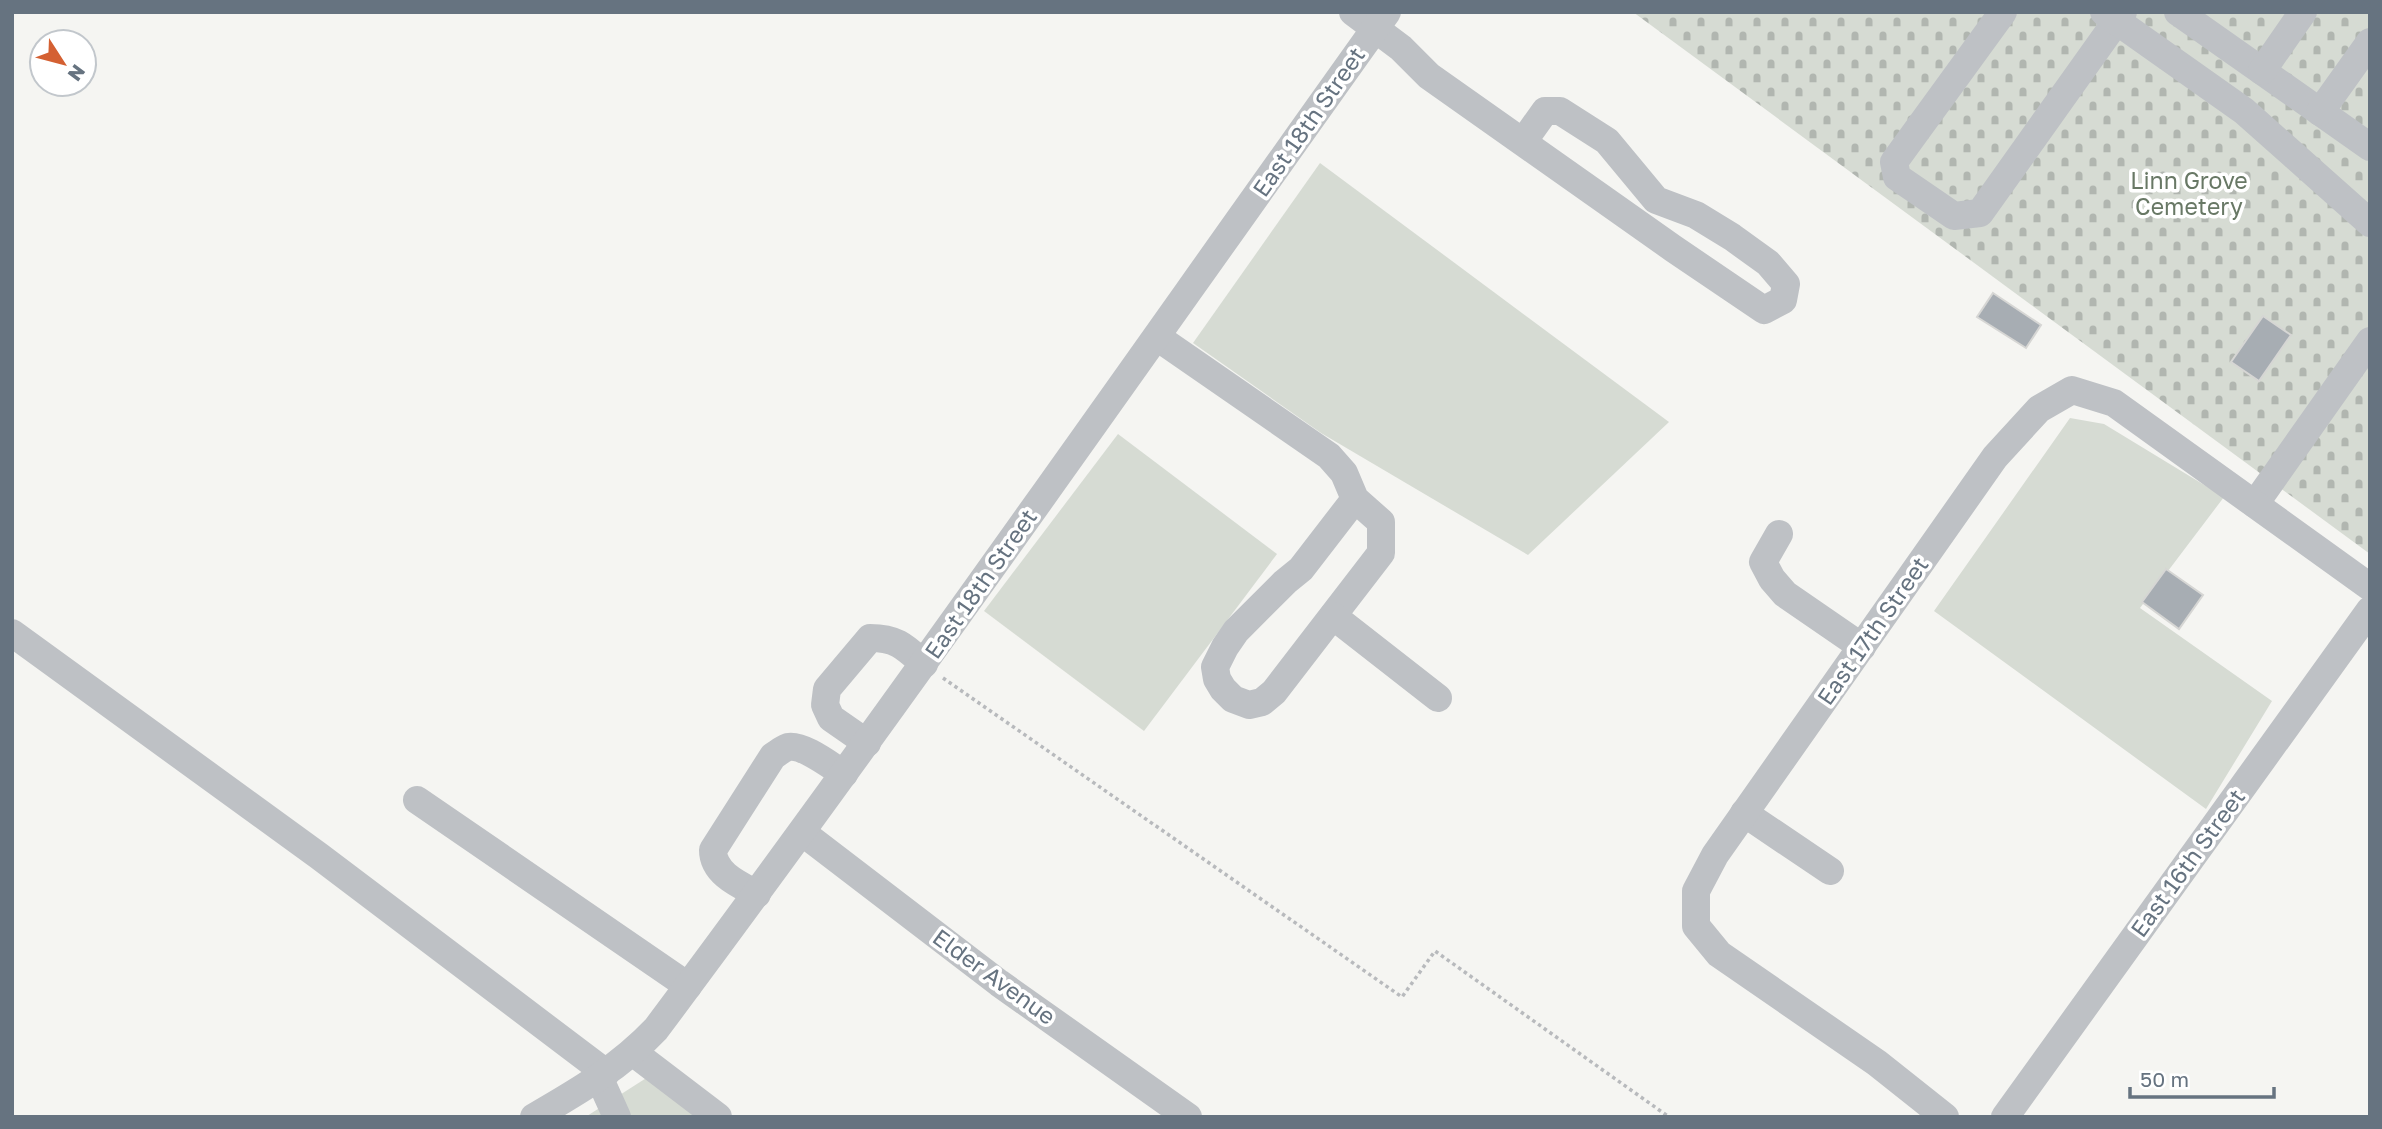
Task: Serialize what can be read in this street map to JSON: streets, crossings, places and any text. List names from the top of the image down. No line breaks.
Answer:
{"streets":{"street":["East 18th Street","East 17th Street","East 16th Street","Elder Avenue"]},"crossings":[["East 18th Street","Elder Avenue"]],"parks":["Linn Grove Cemetery"],"scale_bar":"50 m","north":"bottom right"}
